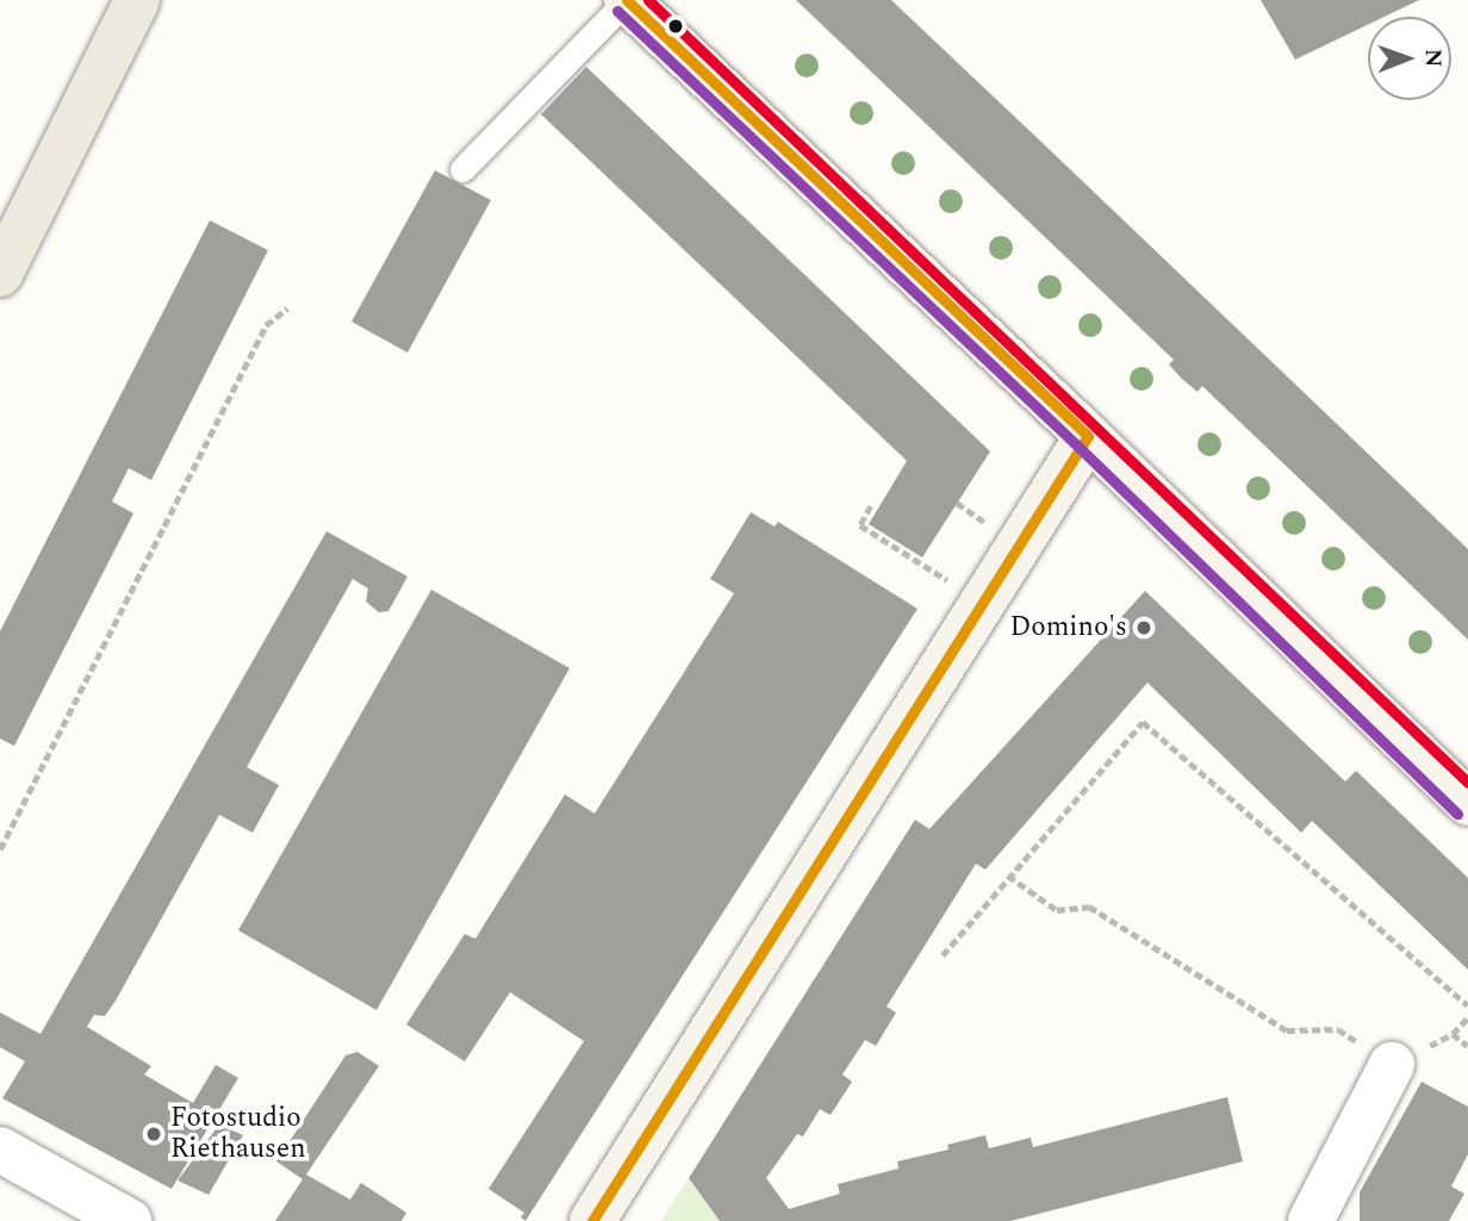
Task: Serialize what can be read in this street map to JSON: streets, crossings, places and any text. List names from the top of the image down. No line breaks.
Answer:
{"places":["Domino's","Fotostudio Riethausen"],"north":"right"}
